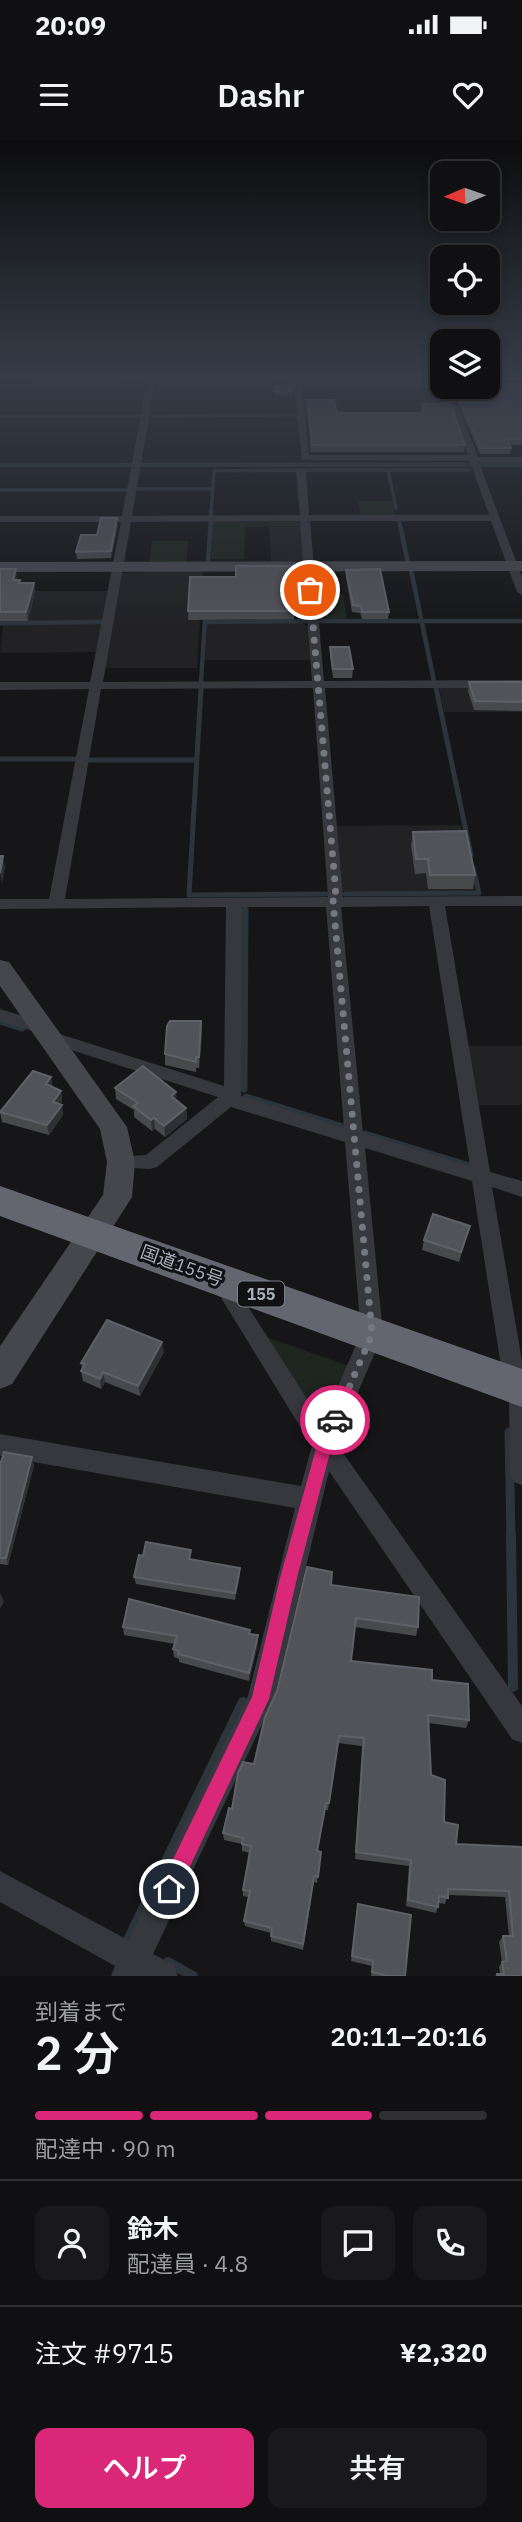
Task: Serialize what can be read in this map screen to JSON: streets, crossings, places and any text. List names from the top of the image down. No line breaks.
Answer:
{"streets":{"highway":["国道155号","155"]},"north":"left","page":{"status":"20:09","header":"Dashr","heading":["2 分","到着まで","20:11–20:16"],"panel":["鈴木","配達員 · 4.8","注文 #9715","¥2,320"],"bar":"配達中 · 90 m","buttons":["ヘルプ","共有"]}}
